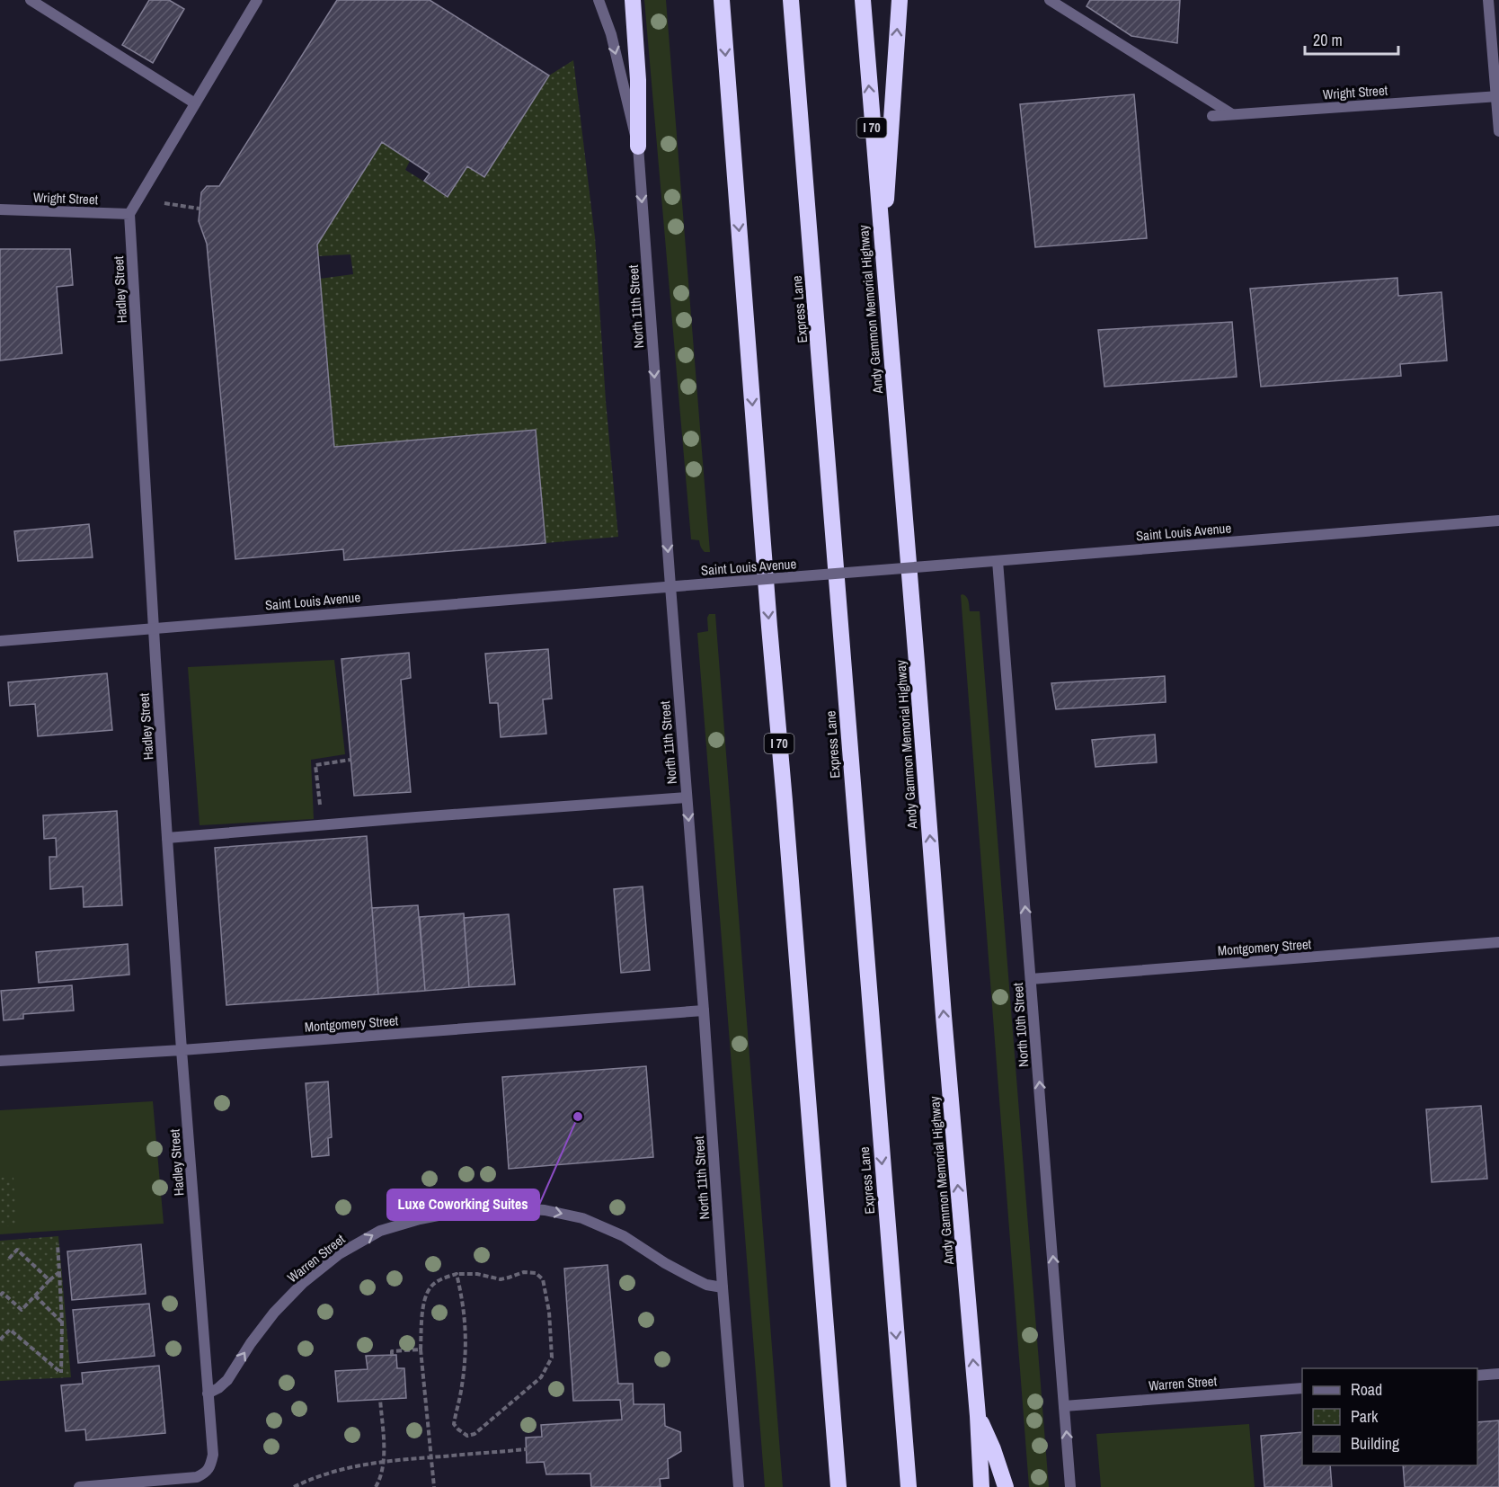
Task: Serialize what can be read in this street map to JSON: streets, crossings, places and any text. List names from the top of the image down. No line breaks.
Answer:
{"streets":{"highway":["I 70","Express Lane","Andy Gammon Memorial Highway"],"street":["Wright Street","Hadley Street","North 11th Street","Saint Louis Avenue","Montgomery Street","North 10th Street","Warren Street"]},"crossings":[["Wright Street","Hadley Street"],["Hadley Street","Saint Louis Avenue"],["Hadley Street","Montgomery Street"],["Hadley Street","Warren Street"],["North 11th Street","Saint Louis Avenue"],["North 11th Street","Montgomery Street"],["North 11th Street","Warren Street"],["Saint Louis Avenue","North 10th Street"],["Montgomery Street","North 10th Street"],["North 10th Street","Warren Street"]],"one_way":["North 11th Street","North 10th Street","Warren Street"],"places":["Luxe Coworking Suites"],"legend":["Road","Park","Building"],"scale_bar":"20 m"}
